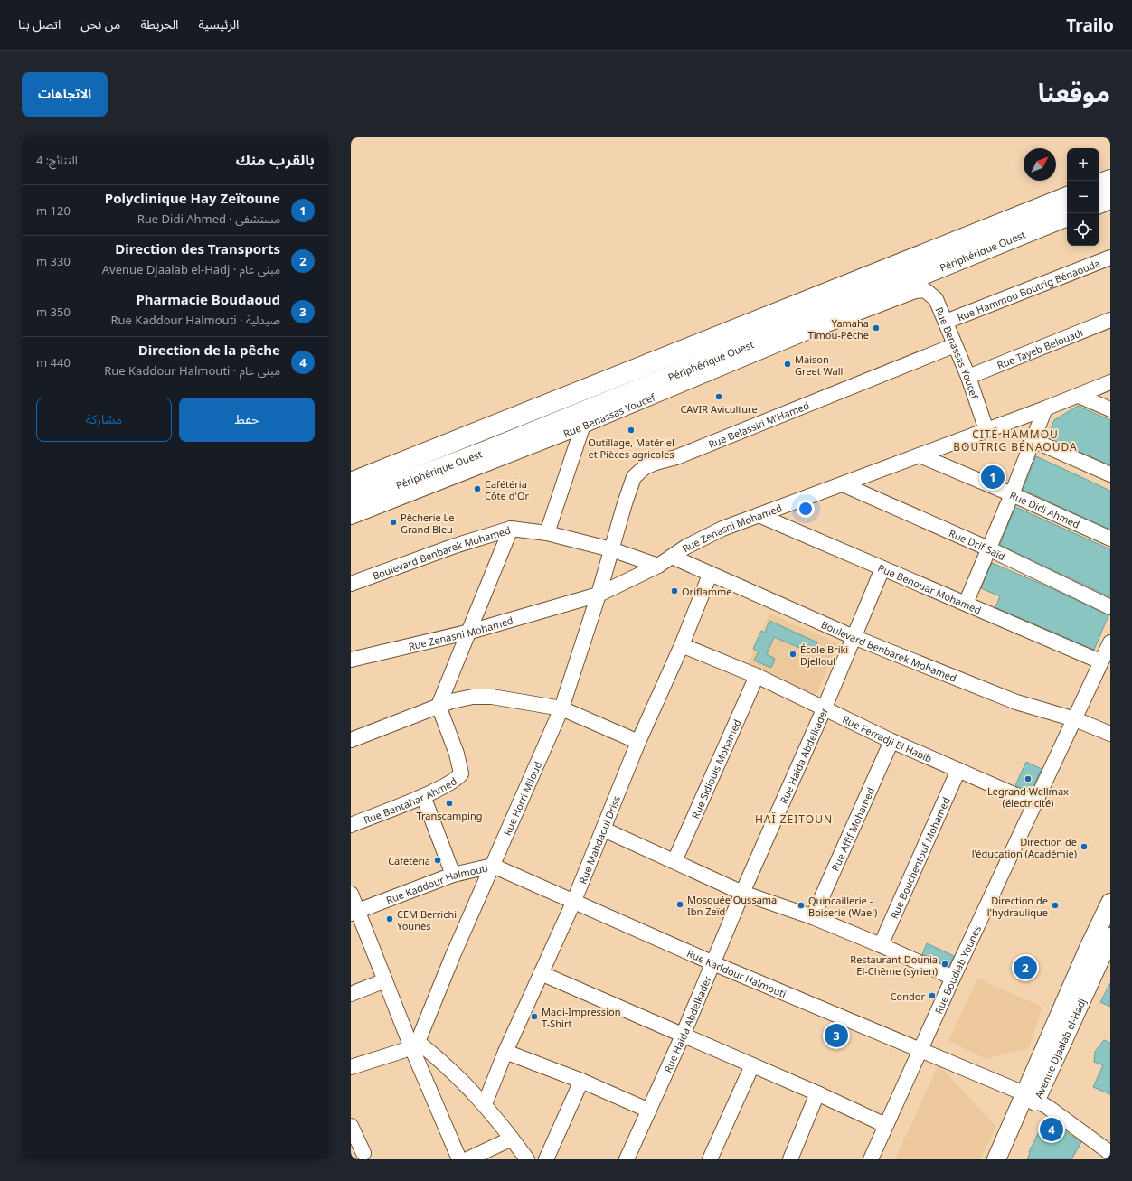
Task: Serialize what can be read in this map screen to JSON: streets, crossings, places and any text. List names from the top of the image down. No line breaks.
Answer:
{"streets":{"highway":["Périphérique Ouest"],"main road":["Avenue Djaalab el-Hadj"],"street":["Rue Hammou Boutrig Bénaouda","Rue Tayeb Belouadi","Rue Benassas Youcef","Rue Belassiri M'Hamed","Rue Didi Ahmed","Rue Zenasni Mohamed","Rue Drif Saïd","Boulevard Benbarek Mohamed","Rue Benouar Mohamed","Rue Ferradji El Habib","Rue Haida Abdelkader","Rue Sidiouis Mohamed","Rue Bentahar Ahmed","Rue Horri Miloud","Rue Affif Mohamed","Rue Mahdaoui Driss","Rue Bouchentouf Mohamed","Rue Kaddour Halmouti","Rue Boudiab Younes"]},"crossings":[["Rue Hammou Boutrig Bénaouda","Rue Benassas Youcef"],["Rue Tayeb Belouadi","Rue Benassas Youcef"],["Rue Benassas Youcef","Rue Belassiri M'Hamed"],["Rue Benassas Youcef","Rue Zenasni Mohamed"],["Rue Belassiri M'Hamed","Boulevard Benbarek Mohamed"],["Rue Belassiri M'Hamed","Rue Horri Miloud"],["Rue Didi Ahmed","Rue Zenasni Mohamed"],["Rue Zenasni Mohamed","Rue Drif Saïd"],["Rue Zenasni Mohamed","Boulevard Benbarek Mohamed"],["Rue Zenasni Mohamed","Rue Benouar Mohamed"],["Rue Zenasni Mohamed","Rue Horri Miloud"],["Boulevard Benbarek Mohamed","Rue Haida Abdelkader"],["Boulevard Benbarek Mohamed","Rue Horri Miloud"],["Boulevard Benbarek Mohamed","Rue Mahdaoui Driss"],["Boulevard Benbarek Mohamed","Rue Boudiab Younes"],["Rue Benouar Mohamed","Rue Haida Abdelkader"],["Rue Benouar Mohamed","Rue Boudiab Younes"],["Rue Ferradji El Habib","Rue Haida Abdelkader"],["Rue Ferradji El Habib","Rue Sidiouis Mohamed"],["Rue Ferradji El Habib","Rue Affif Mohamed"],["Rue Ferradji El Habib","Rue Mahdaoui Driss"],["Rue Ferradji El Habib","Rue Bouchentouf Mohamed"],["Rue Ferradji El Habib","Rue Boudiab Younes"],["Rue Haida Abdelkader","Rue Kaddour Halmouti"],["Rue Horri Miloud","Rue Kaddour Halmouti"],["Rue Mahdaoui Driss","Rue Kaddour Halmouti"],["Rue Kaddour Halmouti","Rue Boudiab Younes"],["Rue Kaddour Halmouti","Avenue Djaalab el-Hadj"]],"districts":["CITÉ HAMMOU BOUTRIG BÉNAOUDA","HAÏ ZEITOUN"],"places":["Yamaha Timou-Pêche","Maison Greet Wall","CAVIR Aviculture","Outillage, Matériel et Pièces agricoles","Cafétéria Côte d'Or","Pêcherie Le Grand Bleu","Oriflamme","École Briki Djelloul","Legrand Wellmax (électricité)","Transcamping","Direction de l'éducation (Académie)","Cafétéria","Mosquée Oussama Ibn Zeïd","Quincaillerie - Boiserie (Wael)","Direction de l'hydraulique","CEM Berrichi Younès","Restaurant Dounia El-Chême (syrien)","Condor","Madi-Impression T-Shirt"],"north":"top right","page":{"header":"Trailo","nav":["الرئيسية","الخريطة","من نحن","اتصل بنا"],"title":"موقعنا","buttons":["الاتجاهات",["حفظ","مشاركة"]],"heading":["بالقرب منك","النتائج: 4"],"map_buttons":["+","−"],"list":[{"mark":"1","name":"Polyclinique Hay Zeïtoune","note":"مستشفى · Rue Didi Ahmed","value":"120 m"},{"mark":"2","name":"Direction des Transports","note":"مبنى عام · Avenue Djaalab el-Hadj","value":"330 m"},{"mark":"3","name":"Pharmacie Boudaoud","note":"صيدلية · Rue Kaddour Halmouti","value":"350 m"},{"mark":"4","name":"Direction de la pêche","note":"مبنى عام · Rue Kaddour Halmouti","value":"440 m"}],"pins":["1","2","3","4"]}}
